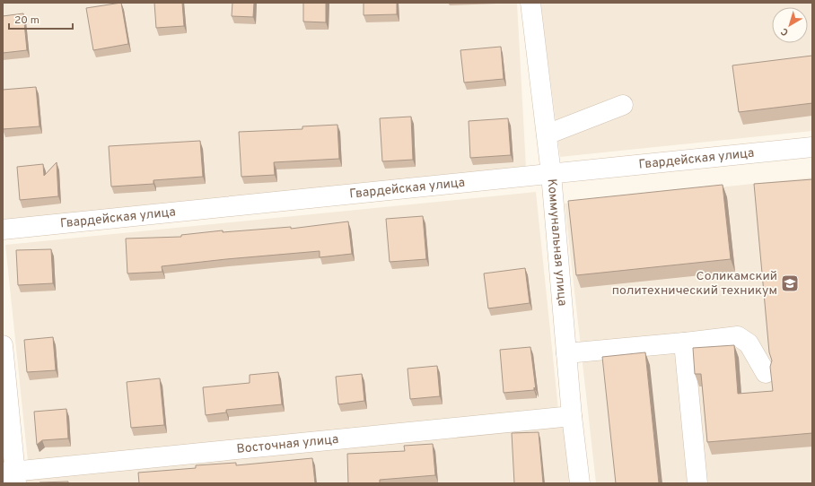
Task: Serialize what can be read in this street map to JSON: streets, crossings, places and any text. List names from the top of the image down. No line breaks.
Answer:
{"streets":{"street":["Гвардейская улица","Коммунальная улица","Восточная улица"]},"crossings":[["Гвардейская улица","Коммунальная улица"],["Коммунальная улица","Восточная улица"]],"places":{"school or university":["Соликамский политехнический техникум"]},"scale_bar":"20 m","north":"bottom left"}
